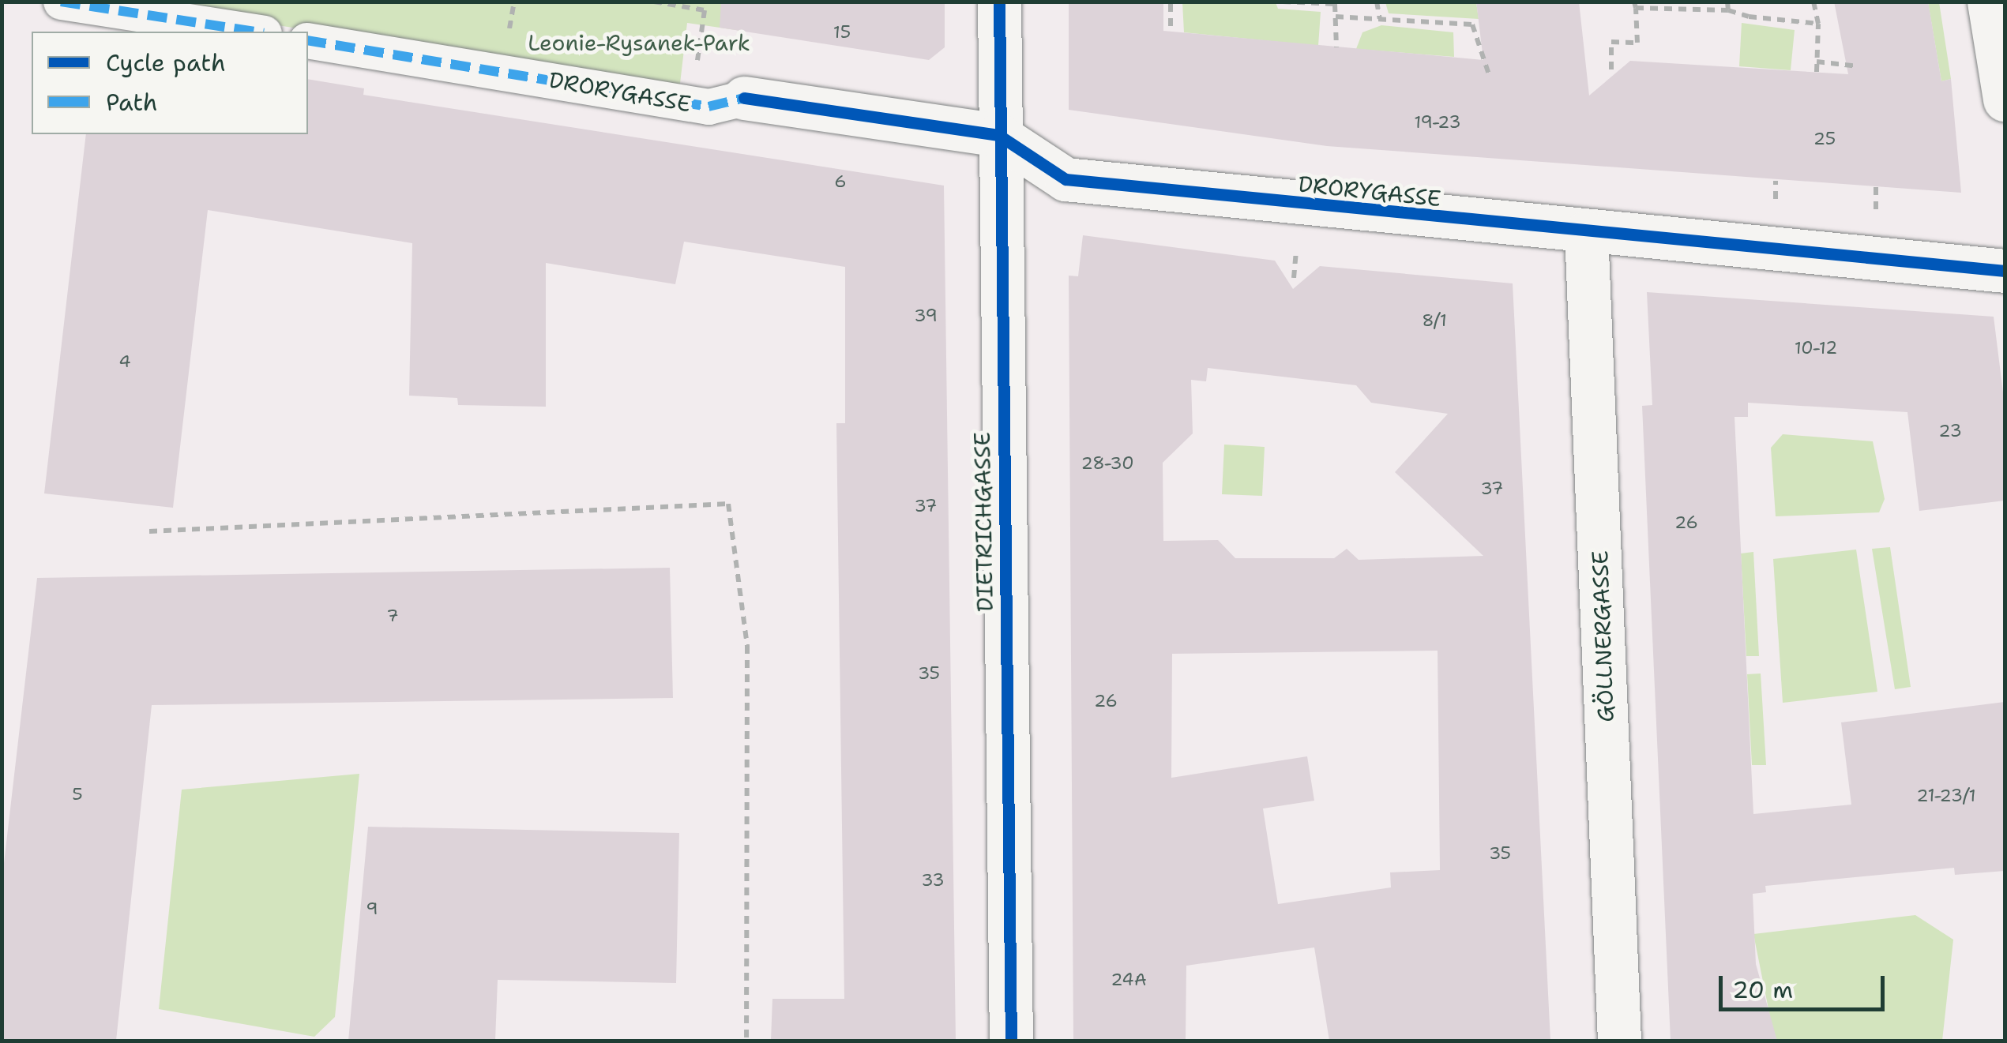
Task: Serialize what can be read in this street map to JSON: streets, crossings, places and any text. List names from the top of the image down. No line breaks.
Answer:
{"streets":{"street":["DRORYGASSE","DIETRICHGASSE","GÖLLNERGASSE"]},"crossings":[["DRORYGASSE","DIETRICHGASSE"],["DRORYGASSE","GÖLLNERGASSE"]],"parks":["Leonie-Rysanek-Park"],"house_numbers":["15","19-23","25","6","39","8/1","10-12","4","23","28-30","37","37","26","7","35","26","5","21-23/1","35","33","9","24A"],"legend":["Cycle path","Path"],"scale_bar":"20 m"}
